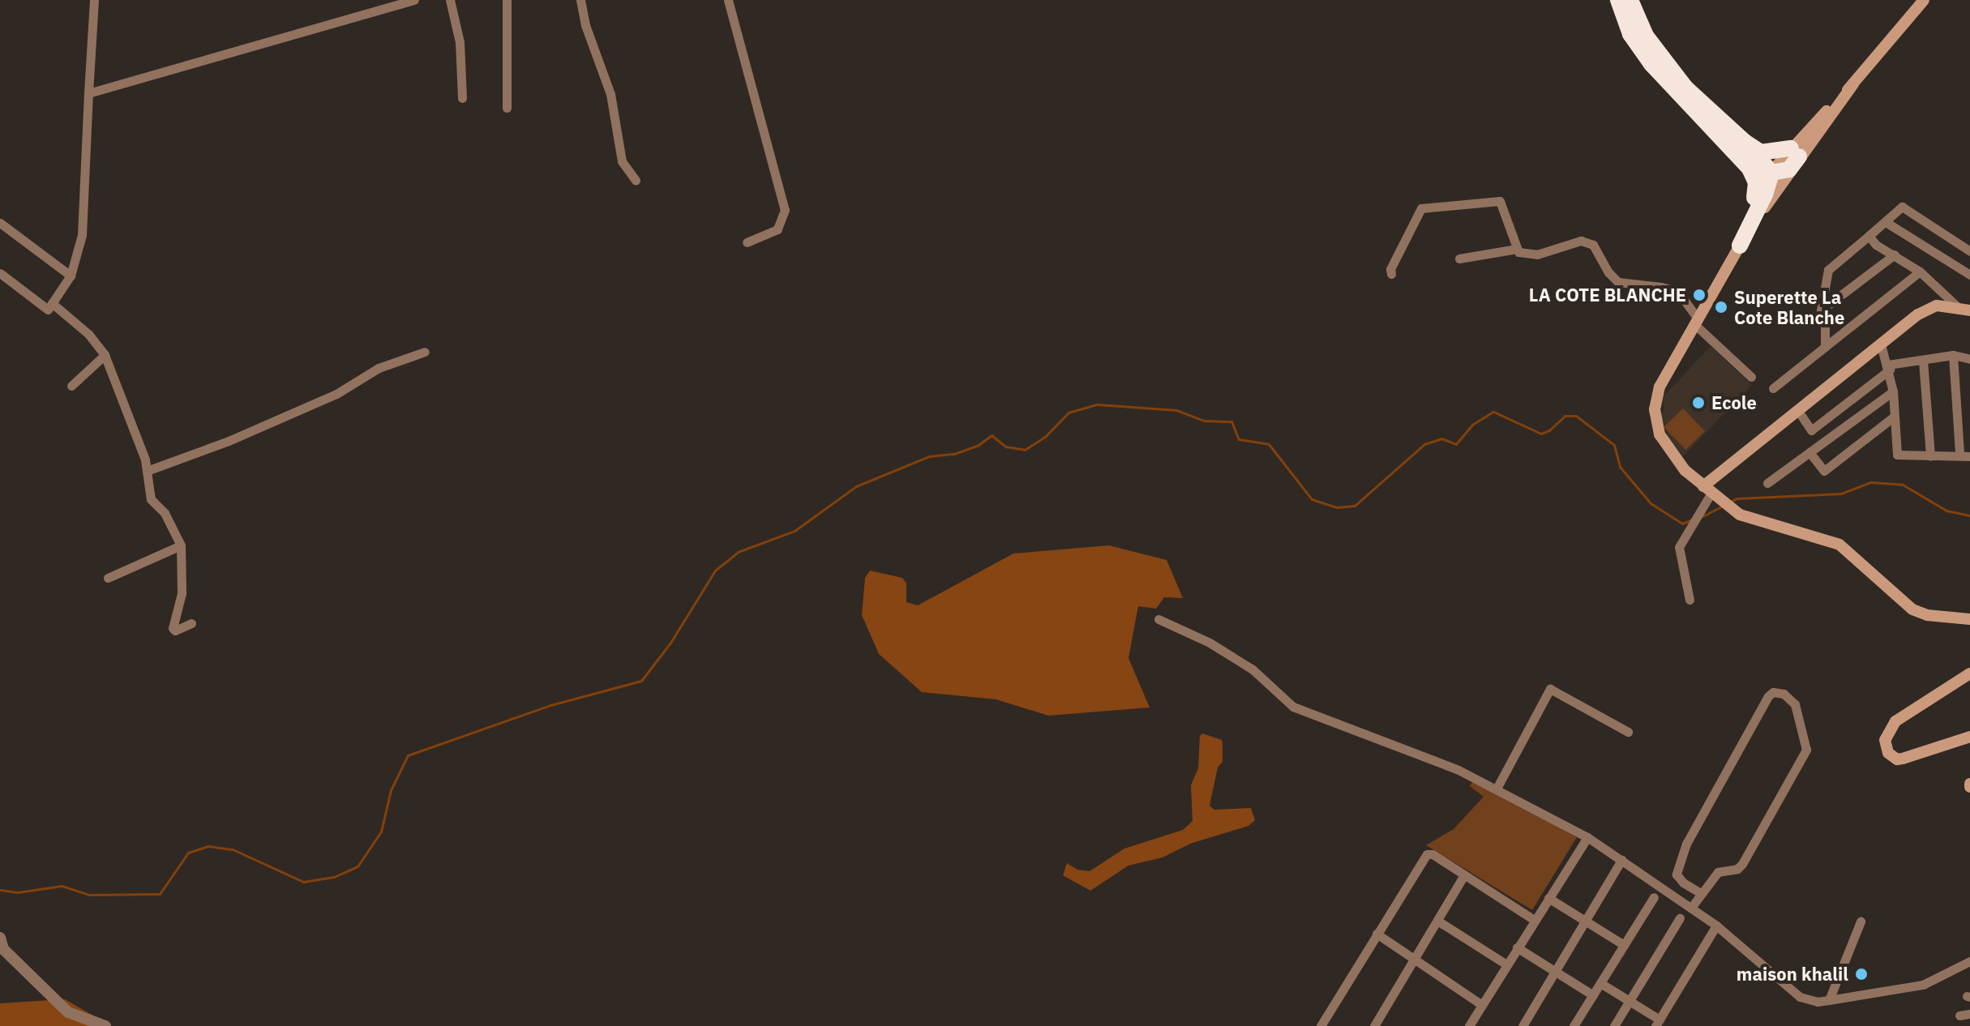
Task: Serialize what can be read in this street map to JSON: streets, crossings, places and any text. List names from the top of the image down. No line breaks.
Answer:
{"places":["LA COTE BLANCHE","Superette La Cote Blanche","Ecole","maison khalil"]}
